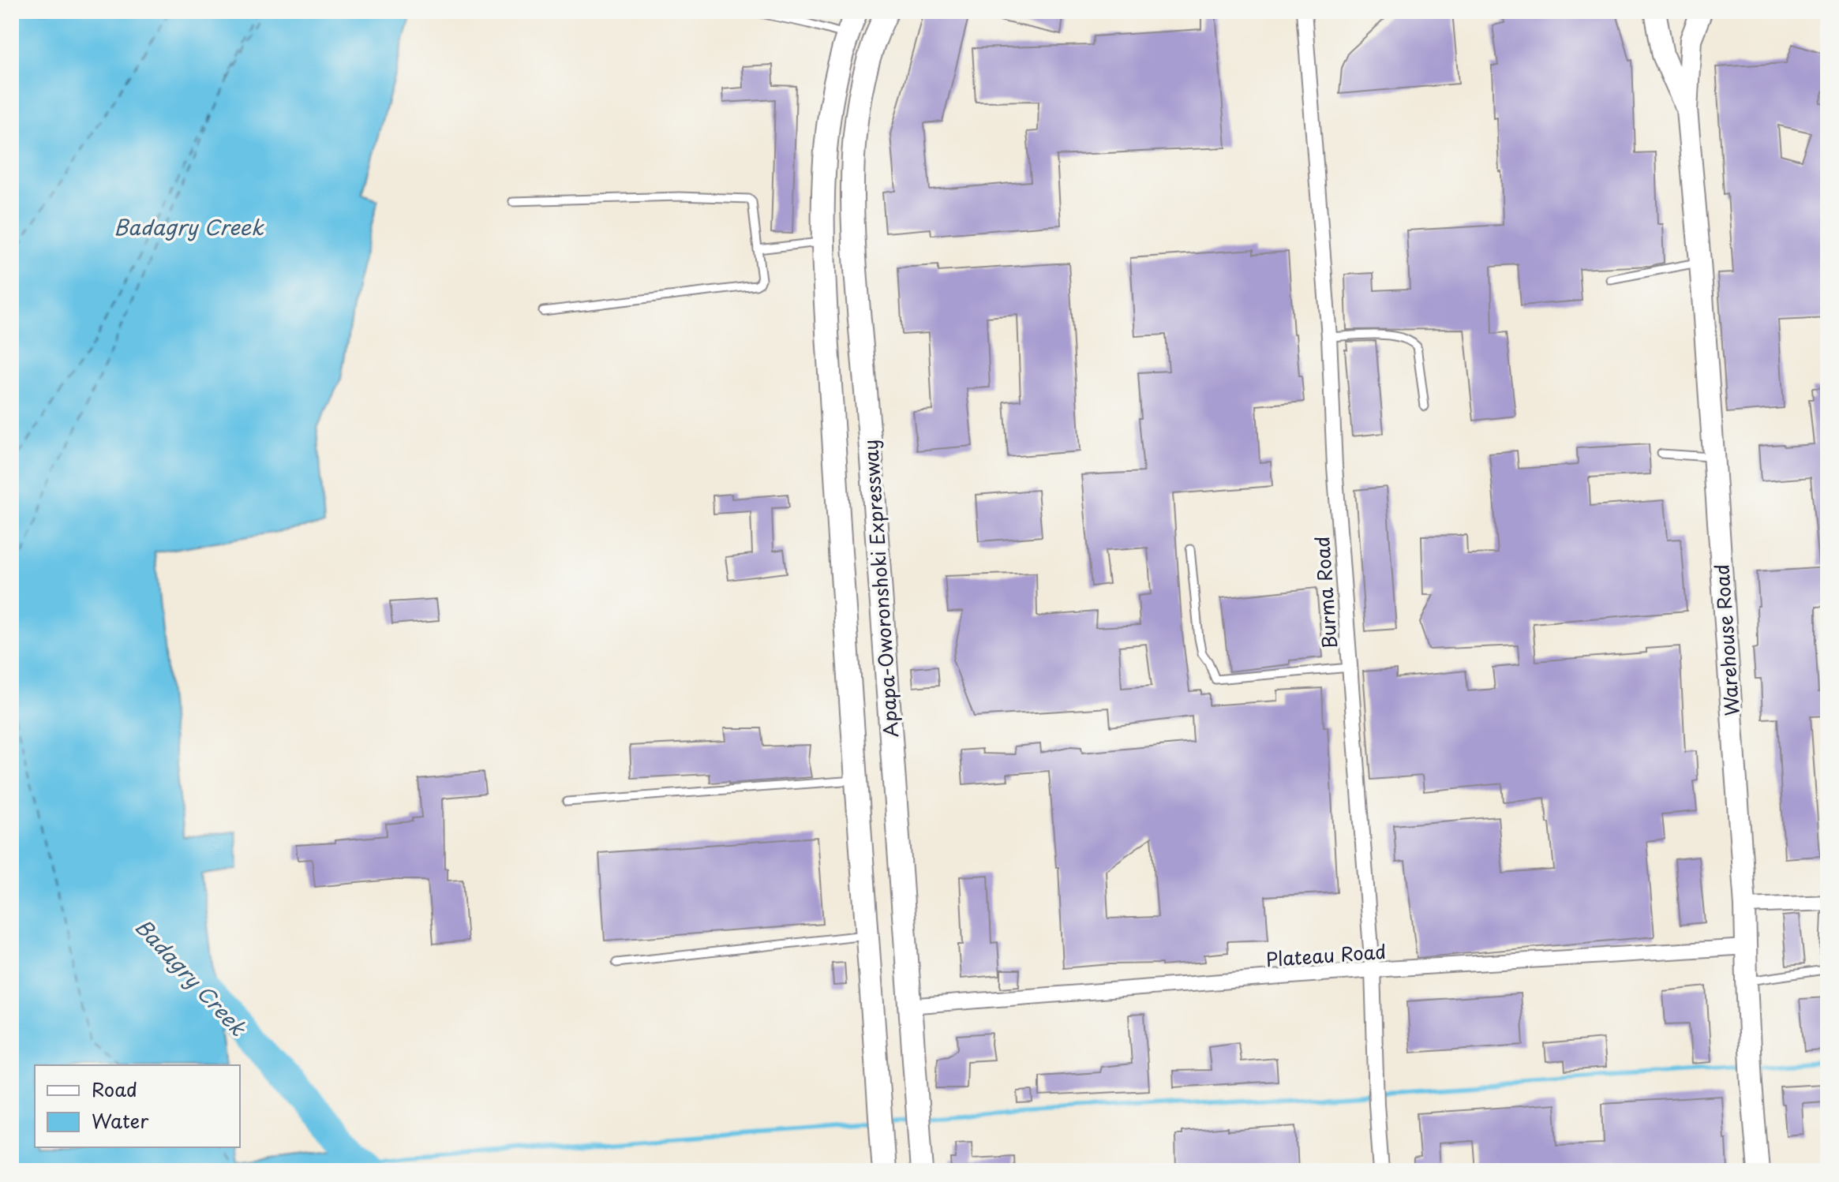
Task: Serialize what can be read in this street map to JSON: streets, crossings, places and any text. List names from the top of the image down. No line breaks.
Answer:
{"streets":{"main road":["Apapa-Oworonshoki Expressway","Warehouse Road"],"street":["Burma Road","Plateau Road"]},"crossings":[["Apapa-Oworonshoki Expressway","Plateau Road"],["Burma Road","Plateau Road"],["Warehouse Road","Plateau Road"]],"water":["Badagry Creek"],"legend":["Road","Water"]}
